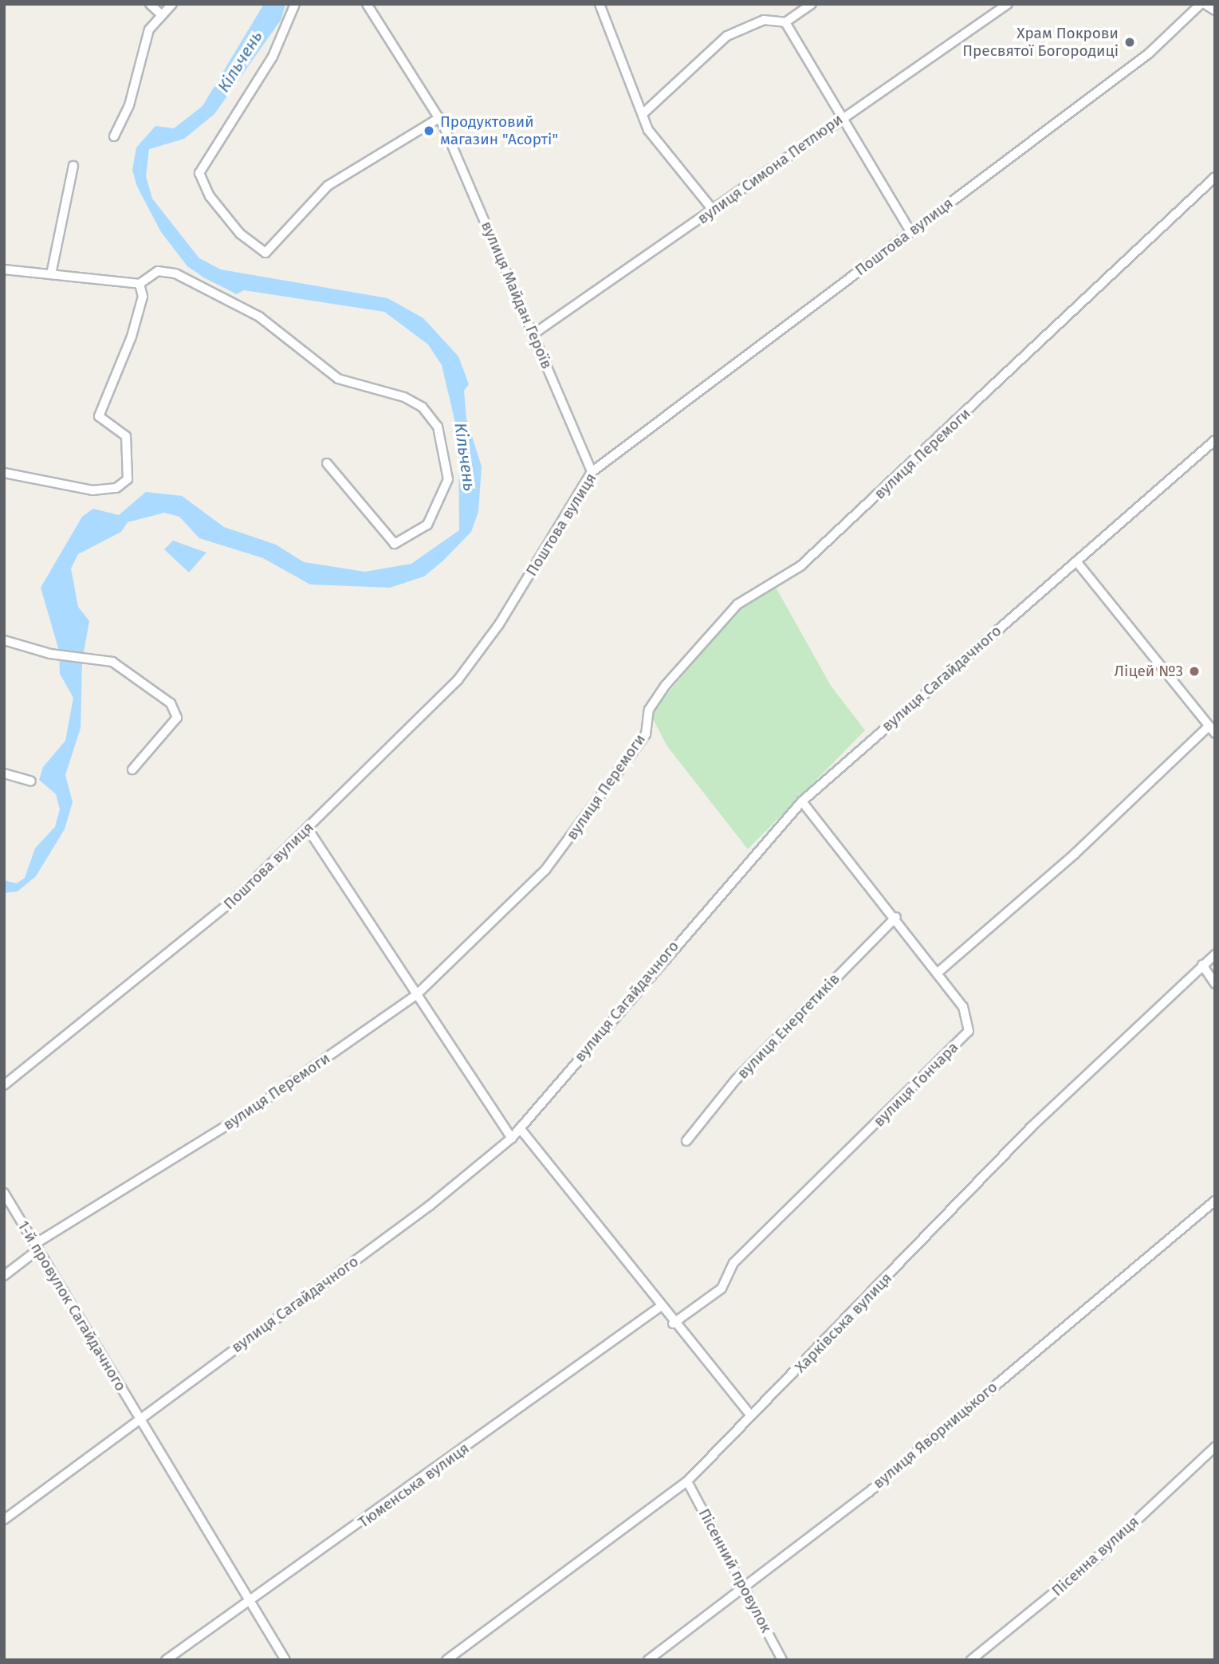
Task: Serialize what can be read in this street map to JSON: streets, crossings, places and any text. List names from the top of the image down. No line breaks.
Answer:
{"streets":{"street":["вулиця Симона Петлюри","Поштова вулиця","вулиця Майдан Героїв","вулиця Перемоги","вулиця Сагайдачного","вулиця Енергетиків","вулиця Гончара","1-й провулок Сагайдачного","Харківська вулиця","вулиця Яворницького","Тюменська вулиця","Пісенна вулиця","Пісенний провулок"]},"crossings":[["вулиця Симона Петлюри","вулиця Майдан Героїв"],["Поштова вулиця","вулиця Майдан Героїв"],["вулиця Перемоги","1-й провулок Сагайдачного"],["вулиця Сагайдачного","вулиця Гончара"],["вулиця Сагайдачного","1-й провулок Сагайдачного"],["вулиця Енергетиків","вулиця Гончара"],["1-й провулок Сагайдачного","Тюменська вулиця"],["Харківська вулиця","Пісенний провулок"],["вулиця Яворницького","Пісенний провулок"]],"water":["Кільчень"],"places":["Храм Покрови Пресвятої Богородиці","Продуктовий магазин \"Асорті\"","Ліцей №3"]}
